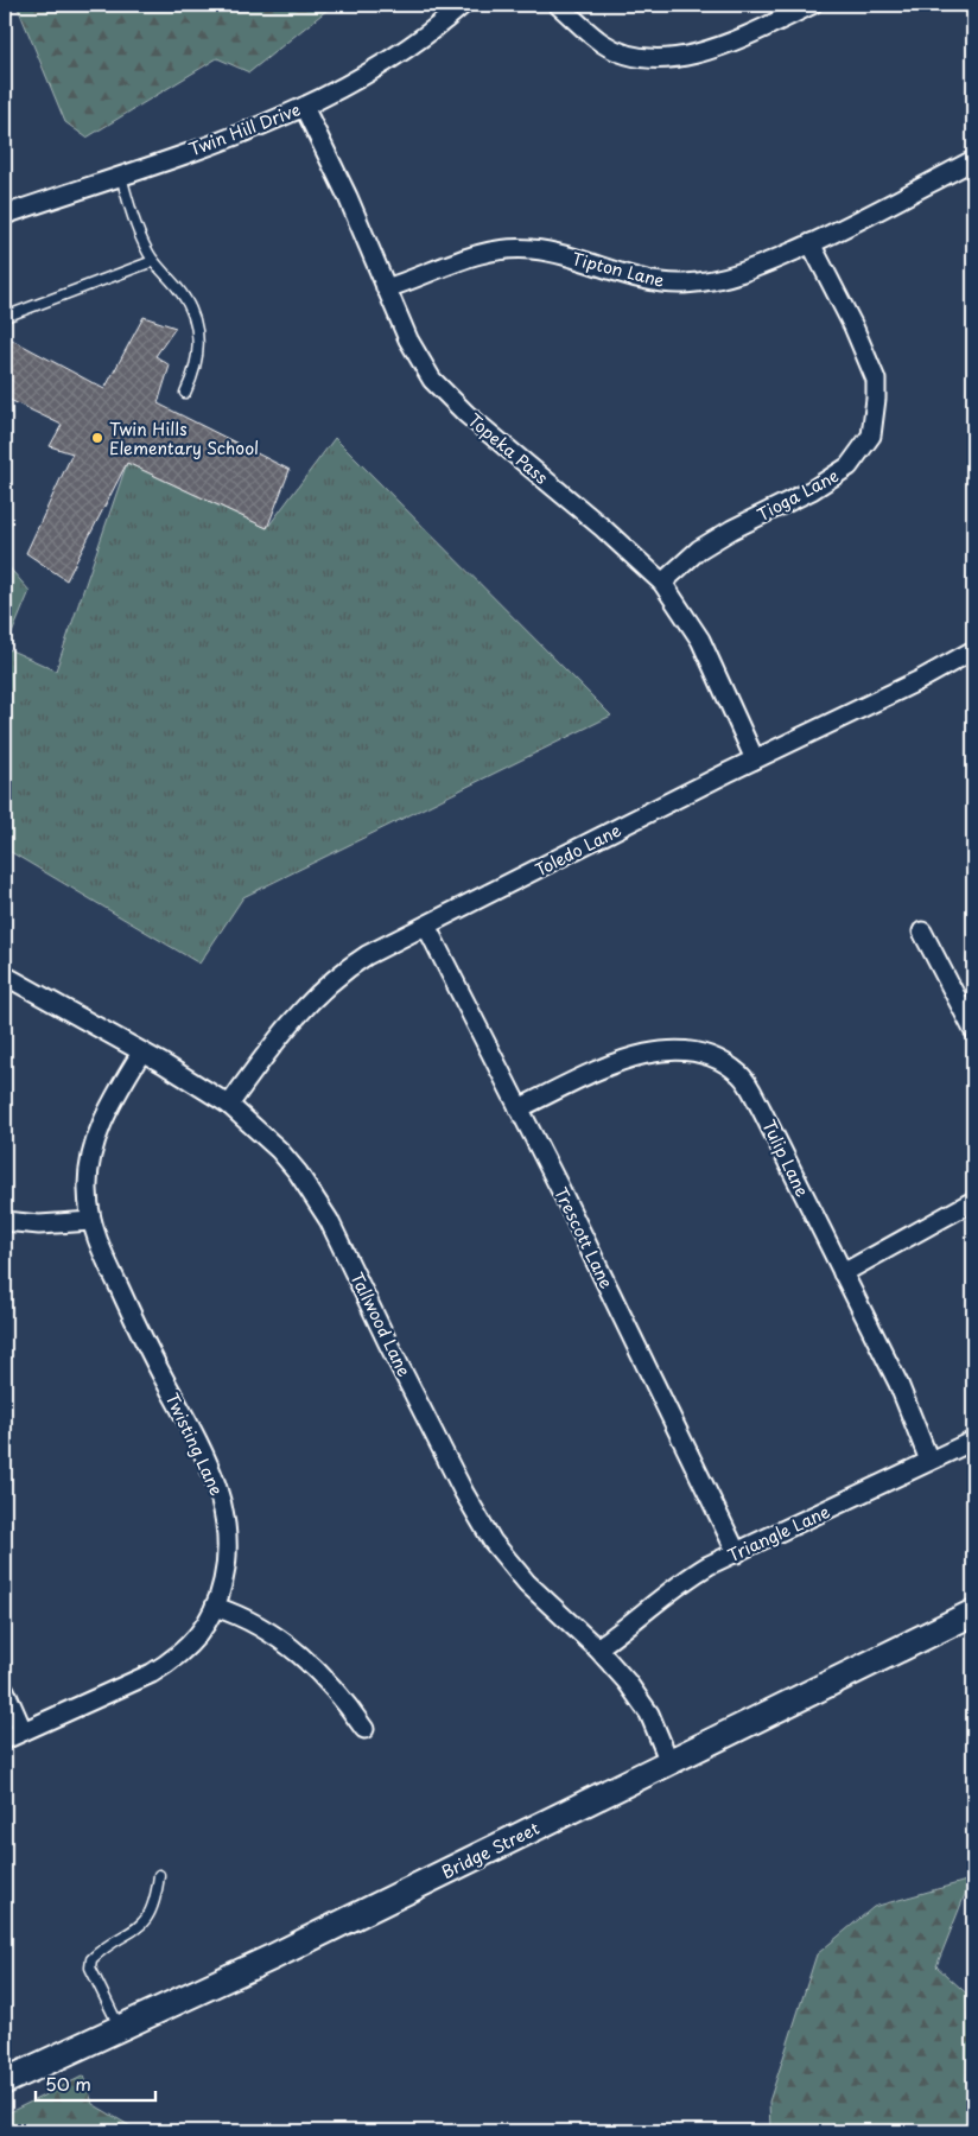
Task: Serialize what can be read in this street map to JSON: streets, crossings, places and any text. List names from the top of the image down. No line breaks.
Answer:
{"streets":{"main road":["Bridge Street"],"street":["Twin Hill Drive","Tipton Lane","Topeka Pass","Tioga Lane","Toledo Lane","Tulip Lane","Trescott Lane","Tallwood Lane","Twisting Lane","Triangle Lane"]},"crossings":[["Twin Hill Drive","Topeka Pass"],["Tipton Lane","Topeka Pass"],["Tipton Lane","Tioga Lane"],["Topeka Pass","Tioga Lane"],["Topeka Pass","Toledo Lane"],["Toledo Lane","Trescott Lane"],["Toledo Lane","Tallwood Lane"],["Tulip Lane","Trescott Lane"],["Tulip Lane","Triangle Lane"],["Trescott Lane","Triangle Lane"],["Tallwood Lane","Twisting Lane"],["Tallwood Lane","Triangle Lane"],["Tallwood Lane","Bridge Street"]],"places":["Twin Hills Elementary School"],"scale_bar":"50 m"}
